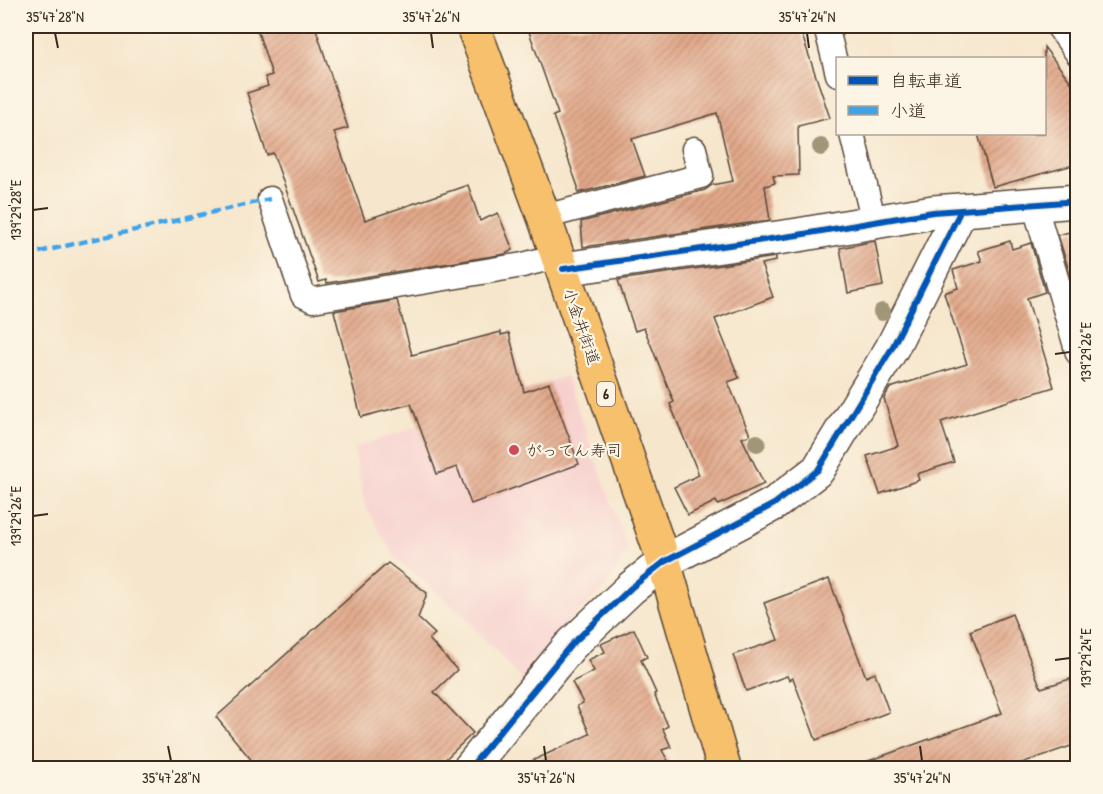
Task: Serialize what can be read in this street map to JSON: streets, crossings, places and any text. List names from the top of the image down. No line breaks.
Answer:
{"streets":{"main road":["小金井街道","6"]},"places":["がってん寿司"],"legend":["自転車道","小道"],"coordinates":["35°47'28\"N","35°47'26\"N","35°47'24\"N","139°29'28\"E","139°29'26\"E","139°29'24\"E"]}
